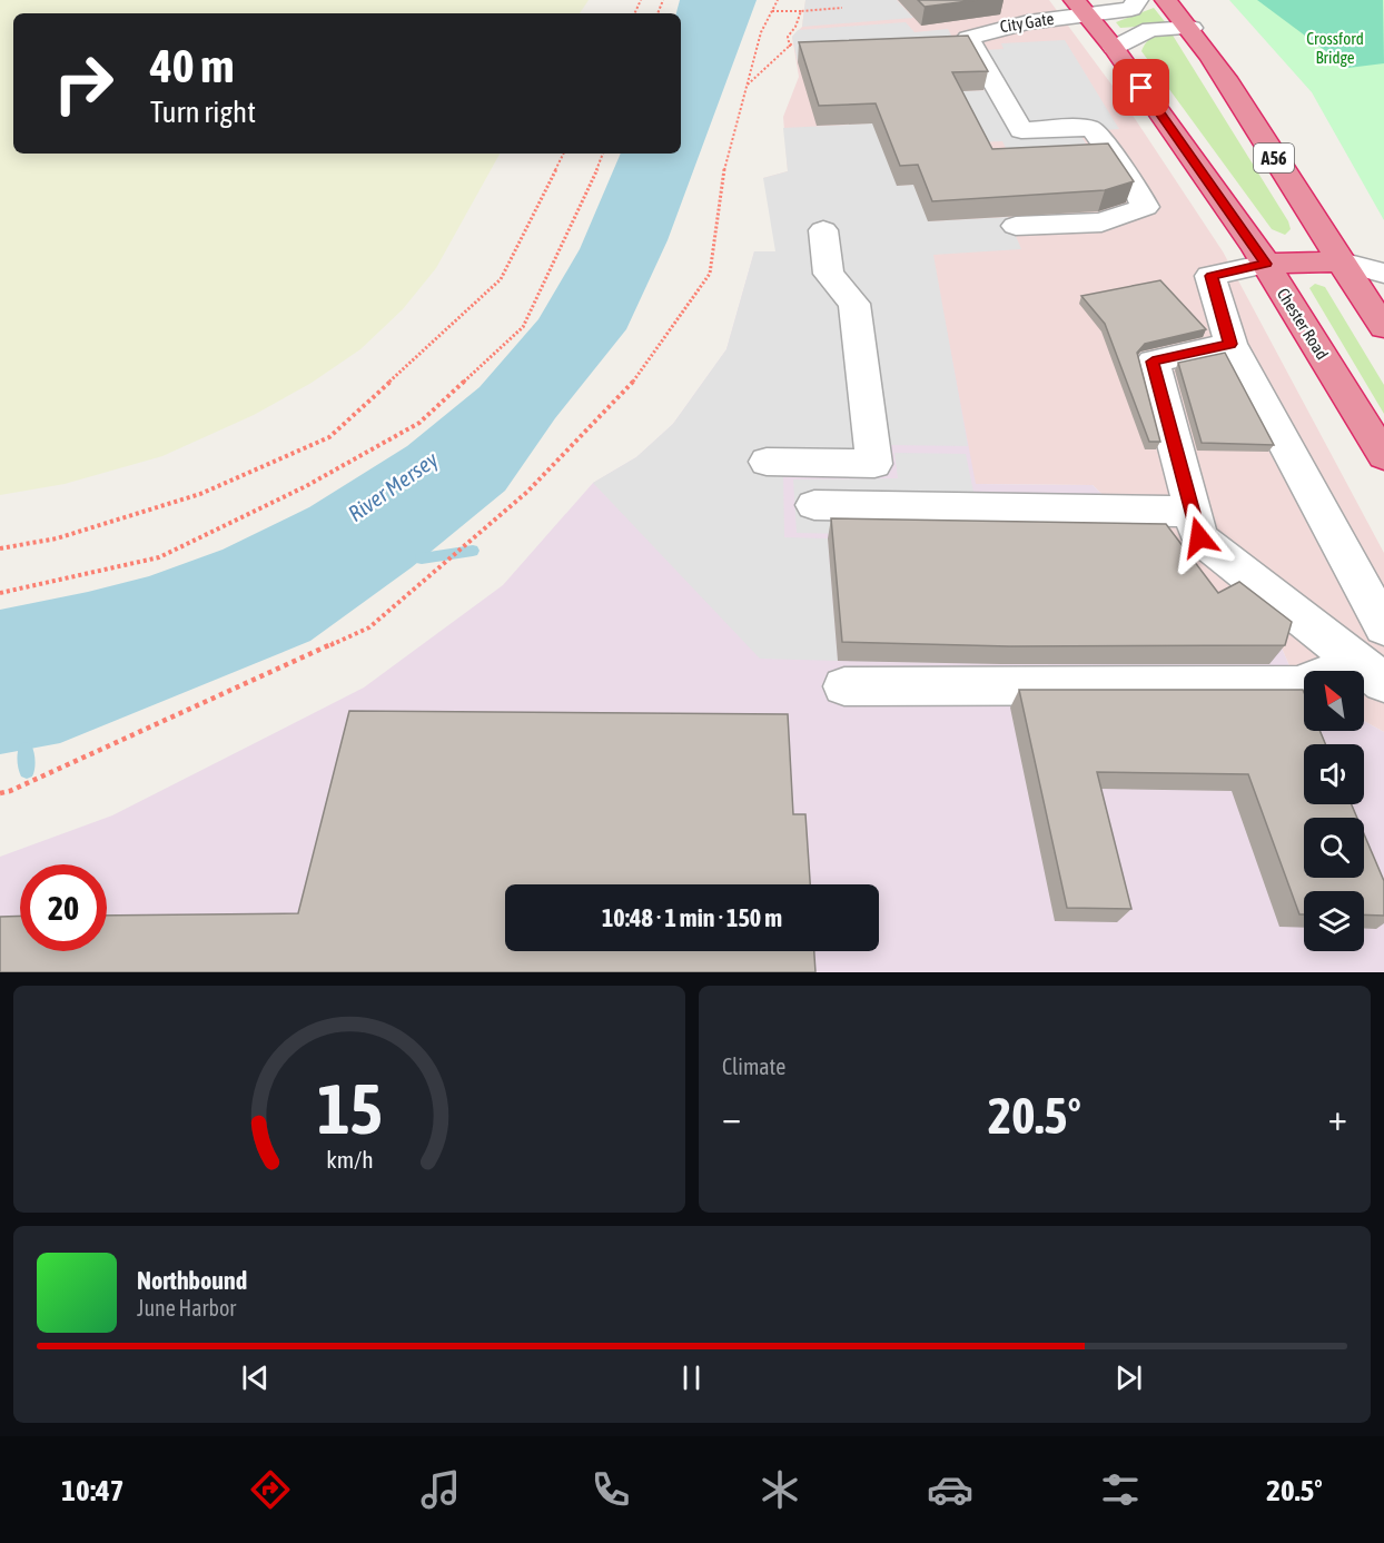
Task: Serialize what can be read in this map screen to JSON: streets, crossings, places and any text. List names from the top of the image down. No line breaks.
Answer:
{"streets":{"highway":["A56","Chester Road"],"lane":["City Gate"]},"crossings":[["City Gate","Chester Road"]],"water":["River Mersey"],"parks":["Crossford Bridge"],"north":"top left","page":{"turn":["40 m","Turn right"],"limit":"20","trip":"10:48 · 1 min · 150 m","tile":"Climate","heat":["−","20.5°","+"],"song":["Northbound","June Harbor"],"tabs":["10:47","20.5°"],"gauge":["15","km/h"]}}
